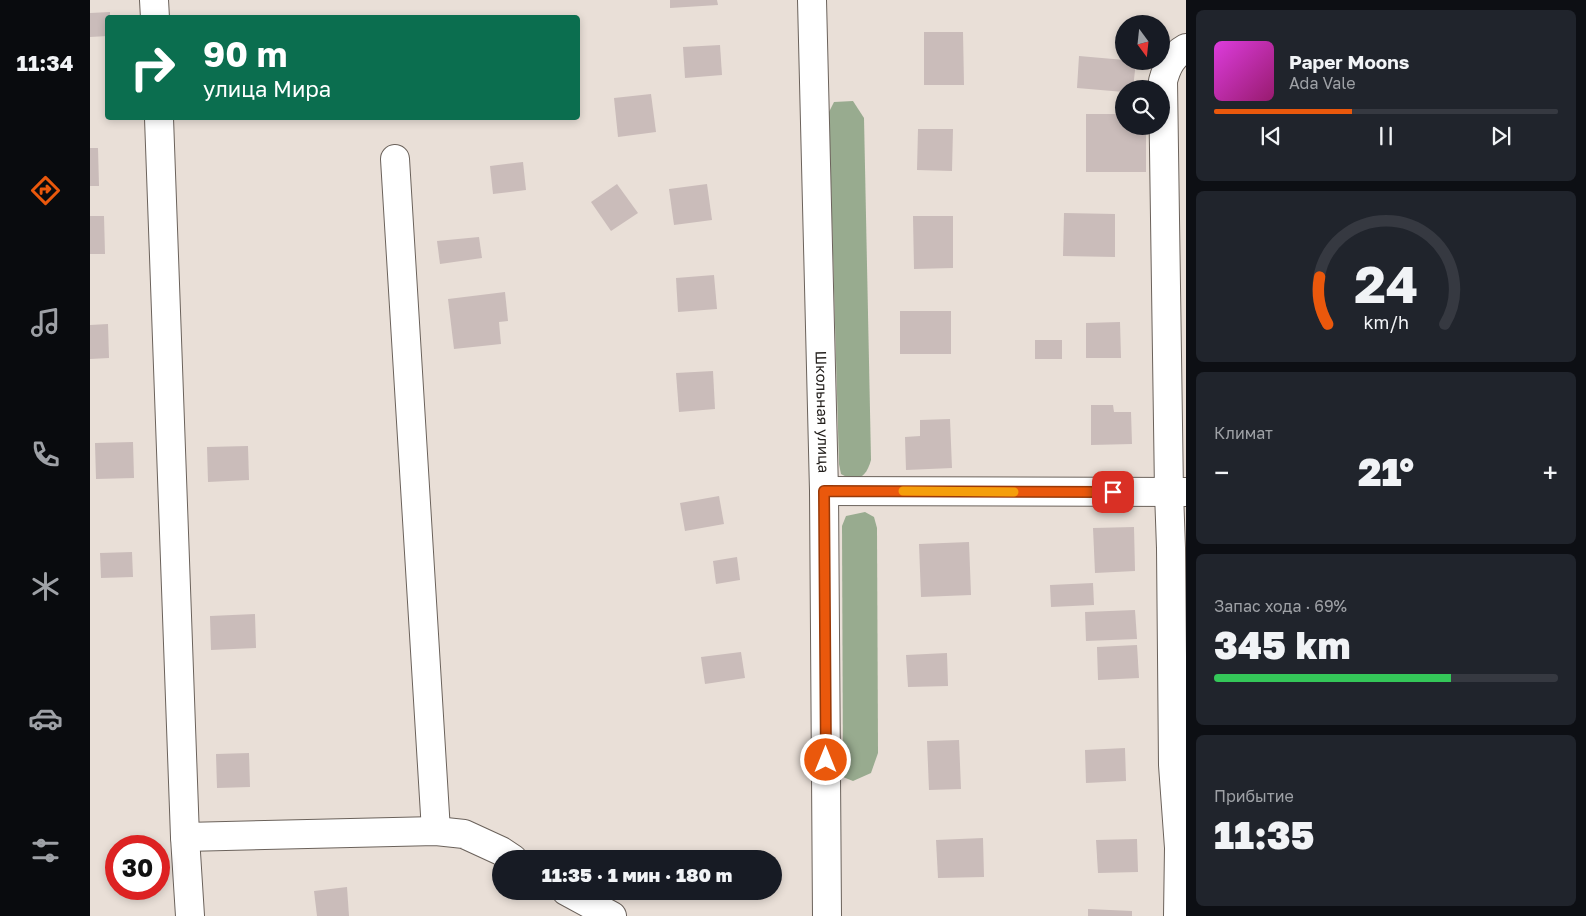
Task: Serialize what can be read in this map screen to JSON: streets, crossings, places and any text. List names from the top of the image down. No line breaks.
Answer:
{"streets":{"street":["Школьная улица"]},"north":"bottom","page":{"tabs":"11:34","turn":["90 m","улица Мира"],"song":["Paper Moons","Ada Vale"],"tile":["Климат",["Запас хода · 69%","345 km"],["Прибытие","11:35"]],"heat":["−","21°","+"],"limit":"30","trip":"11:35 · 1 мин · 180 m","gauge":["24","km/h"]}}
